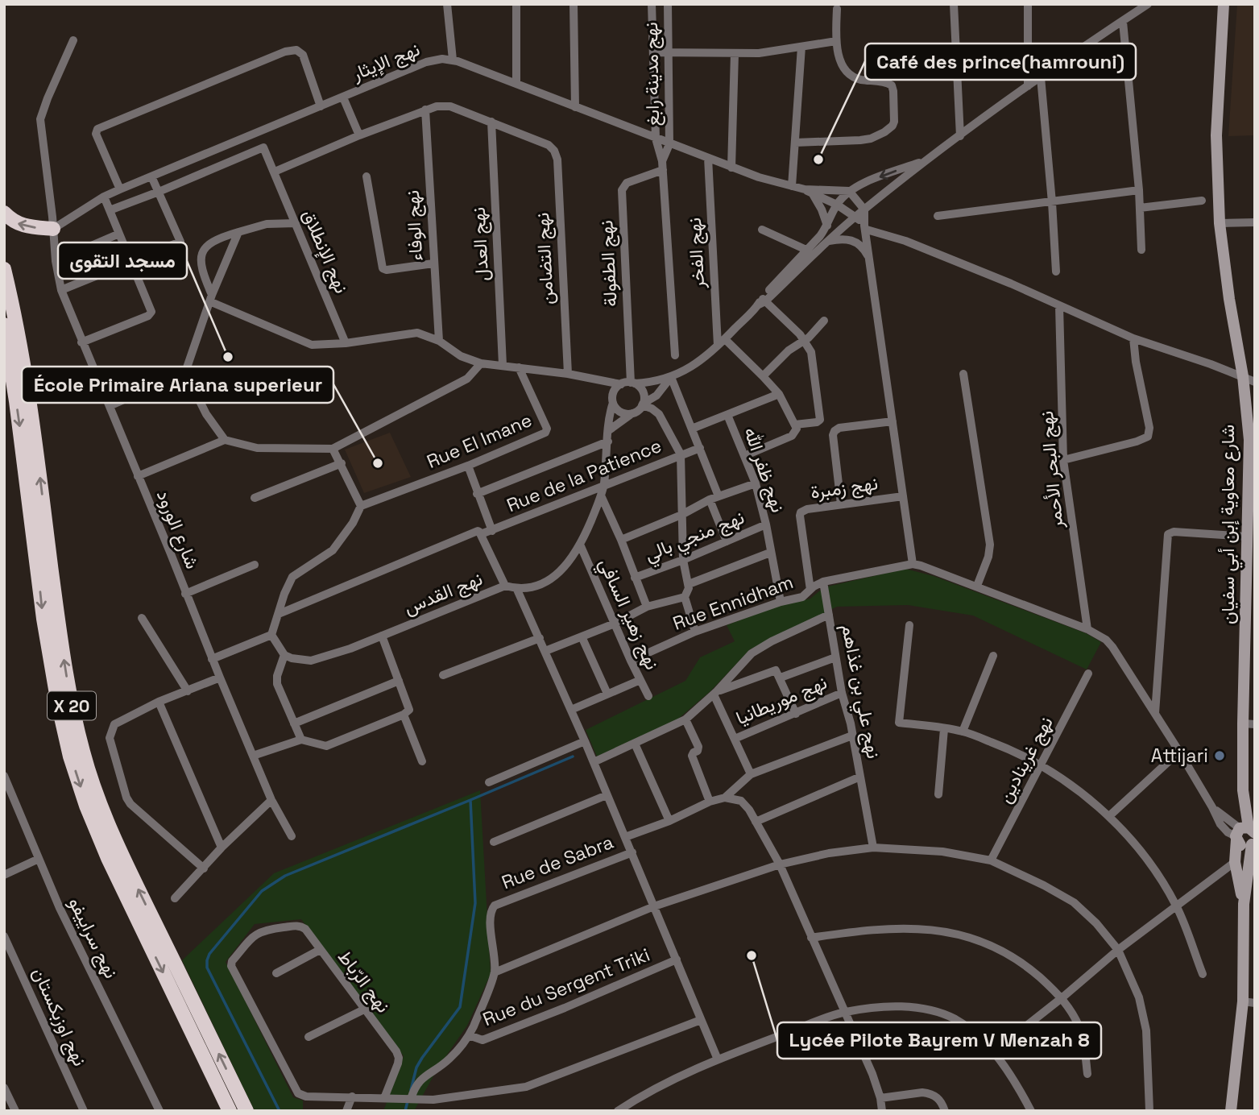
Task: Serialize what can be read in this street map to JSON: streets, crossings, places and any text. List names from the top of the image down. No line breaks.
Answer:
{"streets":{"highway":["X 20"],"main road":["شارع معاوية إبن أبي سفيان"],"street":["نهج الإيثار","نهج مدينة رابغ","نهج الوفاء","نهج العدل","نهج الإنطلاق","نهج الفخر","نهج التضامن","نهج الطفولة","Rue El Imane","نهج ظفر الله","نهج البحر الأحمر","Rue de la Patience","نهج زمبرة","شارع الورود","نهج منجي بالي","نهج القدس","Rue Ennidham","نهج زهير السافي","نهج علي بن غذاهم","نهج موريطانيا","نهج غرينادين","Rue de Sabra","نهج سراييفو","نهج الرّباط","Rue du Sergent Triki","نهج اوزبكستان"]},"crossings":[["نهج الإيثار","نهج مدينة رابغ"],["نهج الإيثار","نهج الفخر"],["نهج الإيثار","شارع الورود"],["نهج مدينة رابغ","نهج الطفولة"],["نهج العدل","نهج التضامن"],["نهج ظفر الله","نهج منجي بالي"],["نهج ظفر الله","Rue Ennidham"],["نهج زمبرة","Rue Ennidham"],["Rue Ennidham","نهج زهير السافي"],["نهج علي بن غذاهم","نهج موريطانيا"]],"places":["Café des prince(hamrouni)","مسجد التقوى","École Primaire Ariana superieur","Attijari","Lycée Pilote Bayrem V Menzah 8"]}
